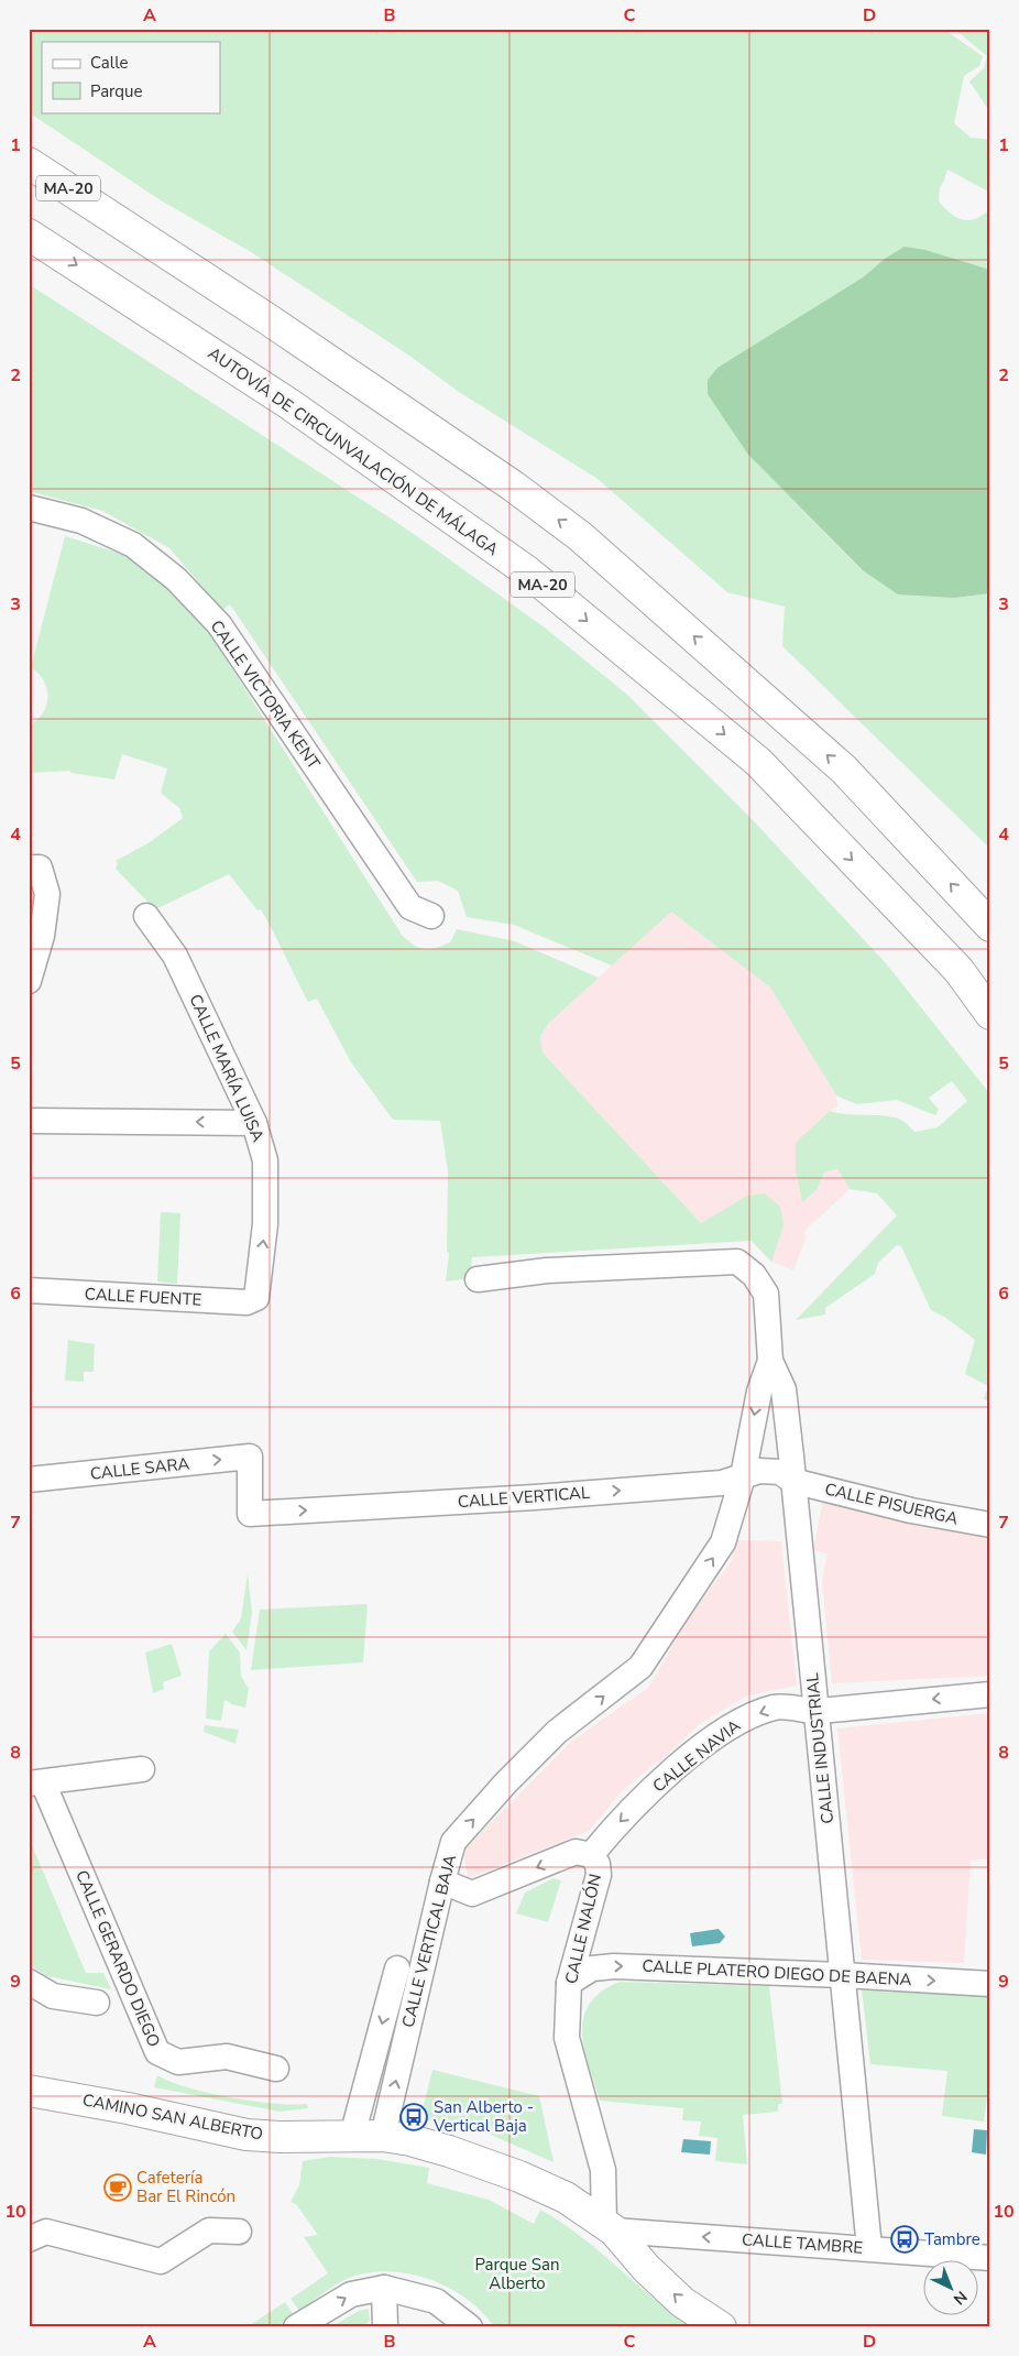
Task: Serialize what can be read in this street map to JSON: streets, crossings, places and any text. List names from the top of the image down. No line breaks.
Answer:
{"streets":{"main road":["MA-20","AUTOVÍA DE CIRCUNVALACIÓN DE MÁLAGA","CAMINO SAN ALBERTO"],"street":["CALLE VICTORIA KENT","CALLE MARÍA LUISA","CALLE FUENTE","CALLE SARA","CALLE VERTICAL","CALLE PISUERGA","CALLE INDUSTRIAL","CALLE NAVIA","CALLE NALÓN","CALLE VERTICAL BAJA","CALLE GERARDO DIEGO","CALLE PLATERO DIEGO DE BAENA","CALLE TAMBRE"]},"crossings":[["CALLE MARÍA LUISA","CALLE FUENTE"],["CALLE SARA","CALLE VERTICAL"],["CALLE VERTICAL","CALLE PISUERGA"],["CALLE VERTICAL","CALLE INDUSTRIAL"],["CALLE VERTICAL","CALLE VERTICAL BAJA"],["CALLE PISUERGA","CALLE INDUSTRIAL"],["CALLE INDUSTRIAL","CALLE NAVIA"],["CALLE INDUSTRIAL","CALLE VERTICAL BAJA"],["CALLE INDUSTRIAL","CALLE PLATERO DIEGO DE BAENA"],["CALLE INDUSTRIAL","CALLE TAMBRE"],["CALLE NAVIA","CALLE NALÓN"],["CALLE NALÓN","CALLE VERTICAL BAJA"],["CALLE NALÓN","CALLE PLATERO DIEGO DE BAENA"],["CALLE NALÓN","CAMINO SAN ALBERTO"],["CALLE NALÓN","CALLE TAMBRE"],["CALLE VERTICAL BAJA","CAMINO SAN ALBERTO"],["CAMINO SAN ALBERTO","CALLE TAMBRE"]],"one_way":["CALLE MARÍA LUISA","CALLE SARA","CALLE VERTICAL","CALLE NAVIA","CALLE PLATERO DIEGO DE BAENA","CALLE TAMBRE"],"parks":["Parque San Alberto"],"places":{"bus stop":["San Alberto - Vertical Baja","Tambre"],"cafe":["Cafetería Bar El Rincón"]},"legend":["Calle","Parque"],"north":"bottom right","grid":{"columns":["A","B","C","D"],"rows":["1","2","3","4","5","6","7","8","9","10"]}}
